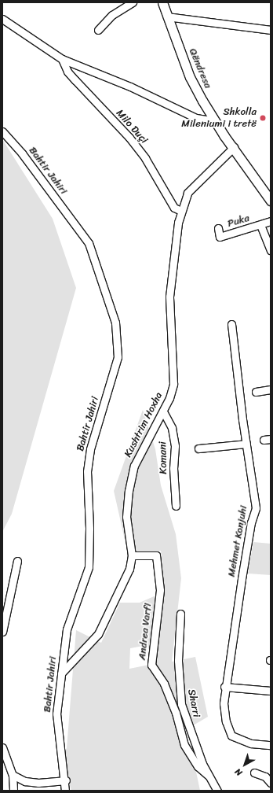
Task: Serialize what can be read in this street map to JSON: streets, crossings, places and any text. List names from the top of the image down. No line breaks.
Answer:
{"streets":{"street":["Qëndresa","Milo Duçi","Bahtir Jahiri","Puka","Kushtrim Hoxha","Komani","Mehmet Konjuhi","Andrea Varfi","Sharri"]},"crossings":[["Qëndresa","Kushtrim Hoxha"],["Milo Duçi","Kushtrim Hoxha"],["Bahtir Jahiri","Kushtrim Hoxha"],["Kushtrim Hoxha","Komani"],["Kushtrim Hoxha","Andrea Varfi"],["Andrea Varfi","Sharri"]],"places":["Shkolla Mileniumi i tretë"],"north":"bottom left"}
